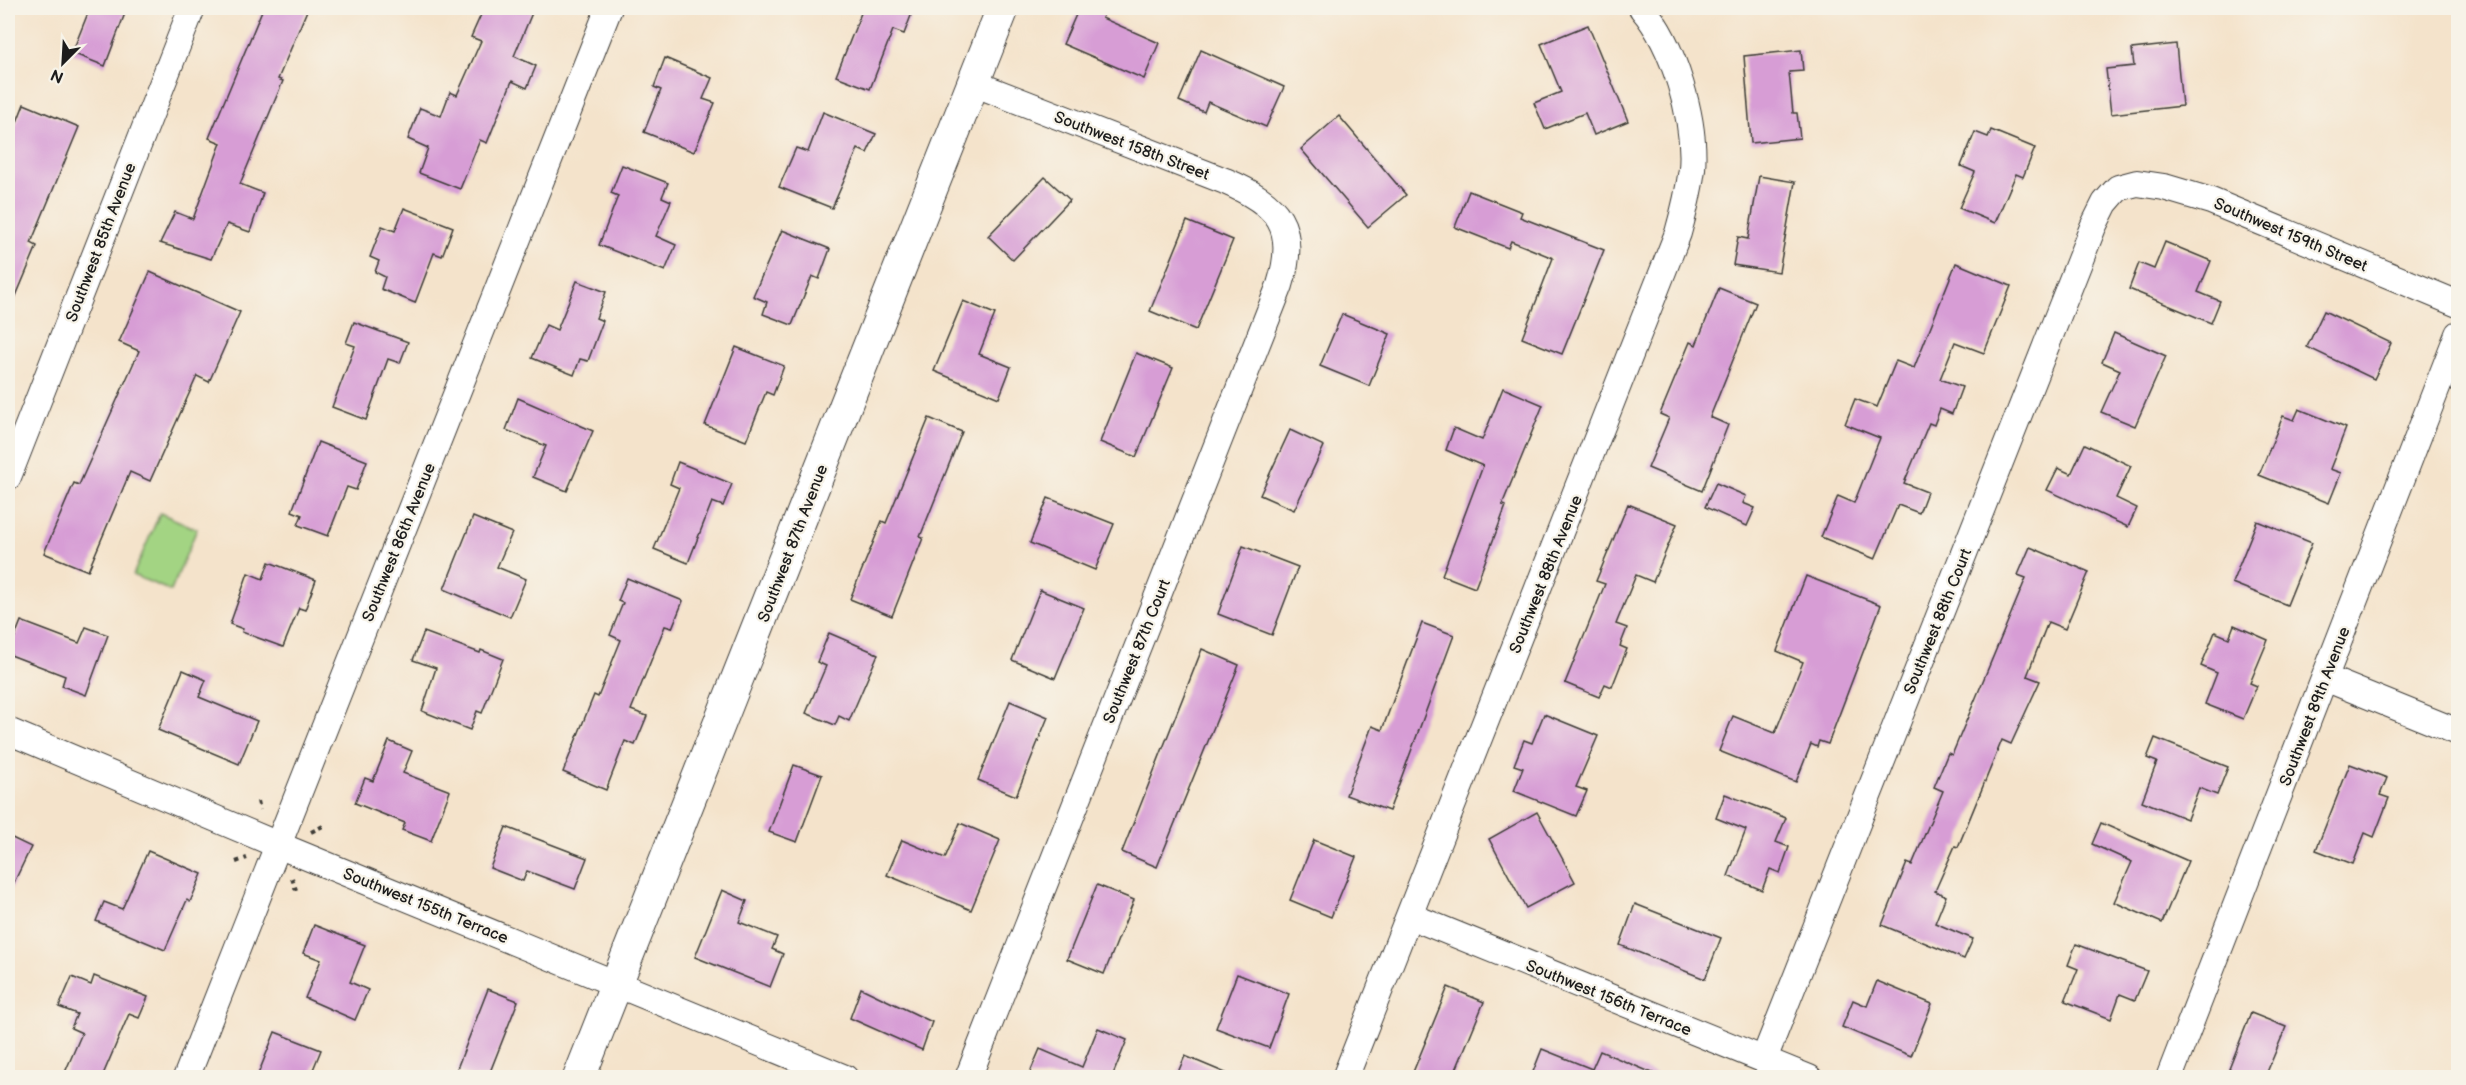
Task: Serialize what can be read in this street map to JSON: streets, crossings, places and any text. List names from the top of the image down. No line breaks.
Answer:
{"streets":{"street":["Southwest 158th Street","Southwest 159th Street","Southwest 85th Avenue","Southwest 86th Avenue","Southwest 87th Avenue","Southwest 88th Avenue","Southwest 88th Court","Southwest 87th Court","Southwest 89th Avenue","Southwest 155th Terrace","Southwest 156th Terrace"]},"crossings":[["Southwest 158th Street","Southwest 87th Avenue"],["Southwest 158th Street","Southwest 87th Court"],["Southwest 159th Street","Southwest 88th Court"],["Southwest 86th Avenue","Southwest 155th Terrace"],["Southwest 87th Avenue","Southwest 155th Terrace"],["Southwest 88th Avenue","Southwest 156th Terrace"],["Southwest 88th Court","Southwest 156th Terrace"]],"north":"bottom left"}
